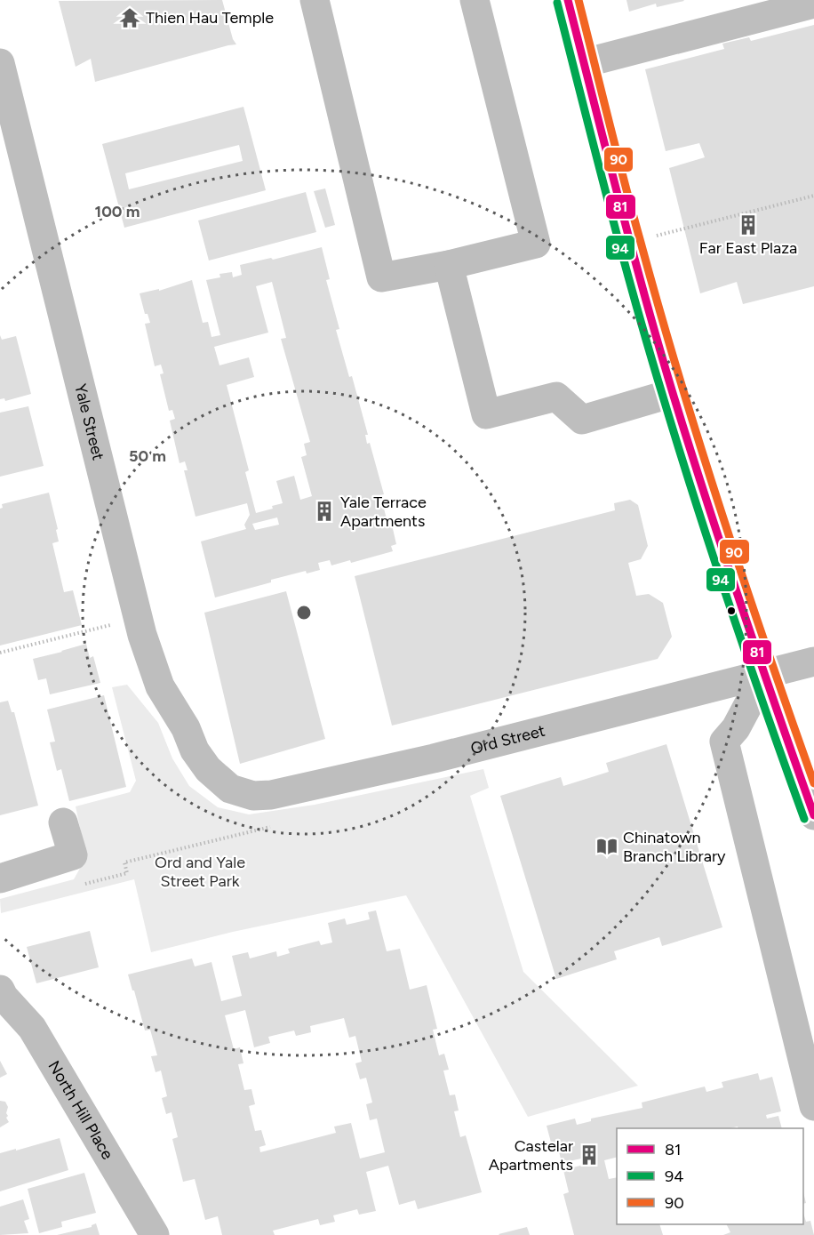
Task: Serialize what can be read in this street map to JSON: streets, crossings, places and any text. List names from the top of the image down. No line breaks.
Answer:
{"streets":{"street":["Yale Street","Ord Street","North Hill Place"]},"crossings":[["Yale Street","Ord Street"]],"parks":["Ord and Yale Street Park"],"places":{"temple":["Thien Hau Temple"],"building":["Far East Plaza","Yale Terrace Apartments","Castelar Apartments"],"library":["Chinatown Branch Library"]},"lines":["transit line 81","transit line 90","transit line 94"],"legend":["81","94","90"],"rings":["100 m","50 m"]}
